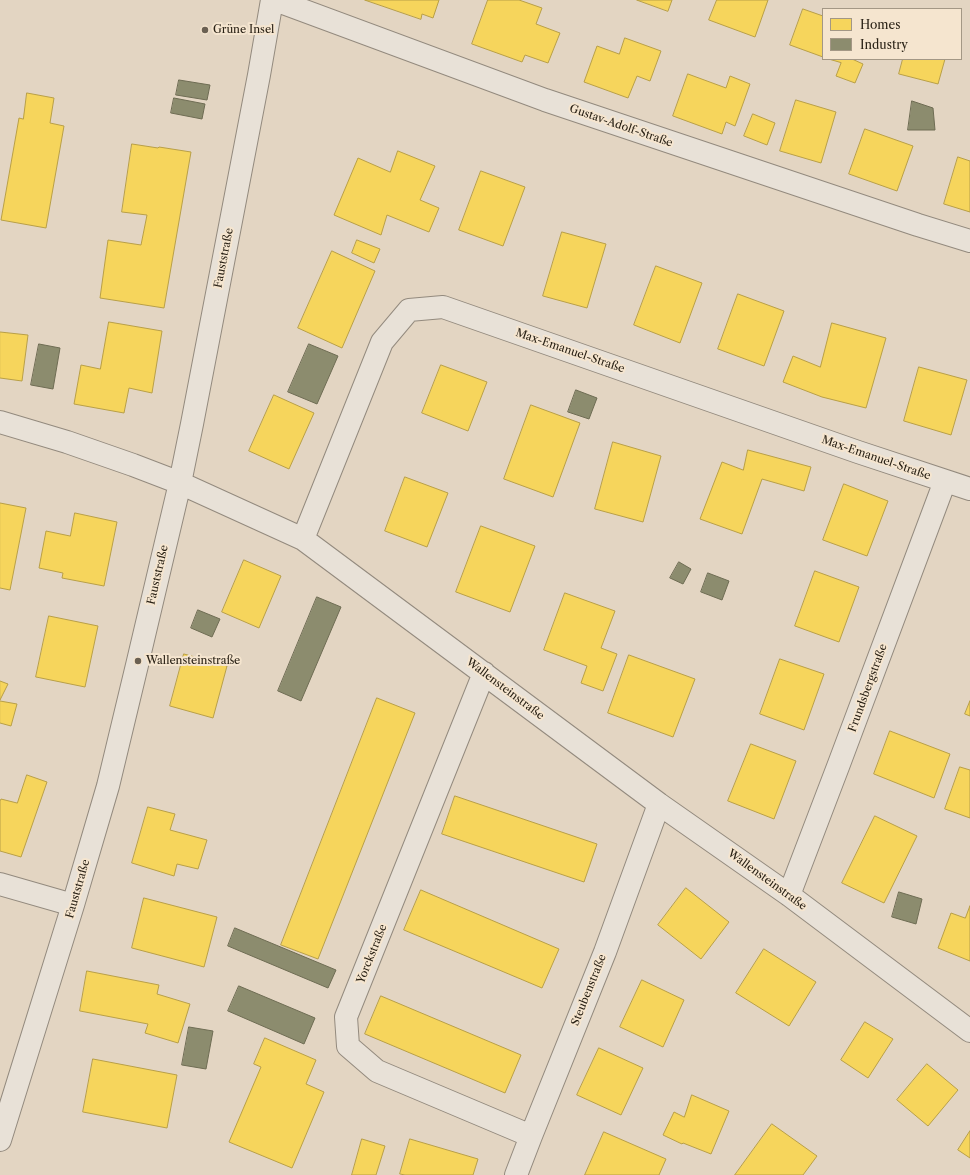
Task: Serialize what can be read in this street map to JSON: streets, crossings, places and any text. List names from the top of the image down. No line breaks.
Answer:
{"streets":{"street":["Gustav-Adolf-Straße","Fauststraße","Max-Emanuel-Straße","Frundsbergstraße","Wallensteinstraße","Yorckstraße","Steubenstraße"]},"crossings":[["Gustav-Adolf-Straße","Fauststraße"],["Fauststraße","Wallensteinstraße"],["Max-Emanuel-Straße","Frundsbergstraße"],["Max-Emanuel-Straße","Wallensteinstraße"],["Frundsbergstraße","Wallensteinstraße"],["Wallensteinstraße","Yorckstraße"],["Wallensteinstraße","Steubenstraße"],["Yorckstraße","Steubenstraße"]],"places":["Grüne Insel","Wallensteinstraße"],"legend":["Homes","Industry"]}
